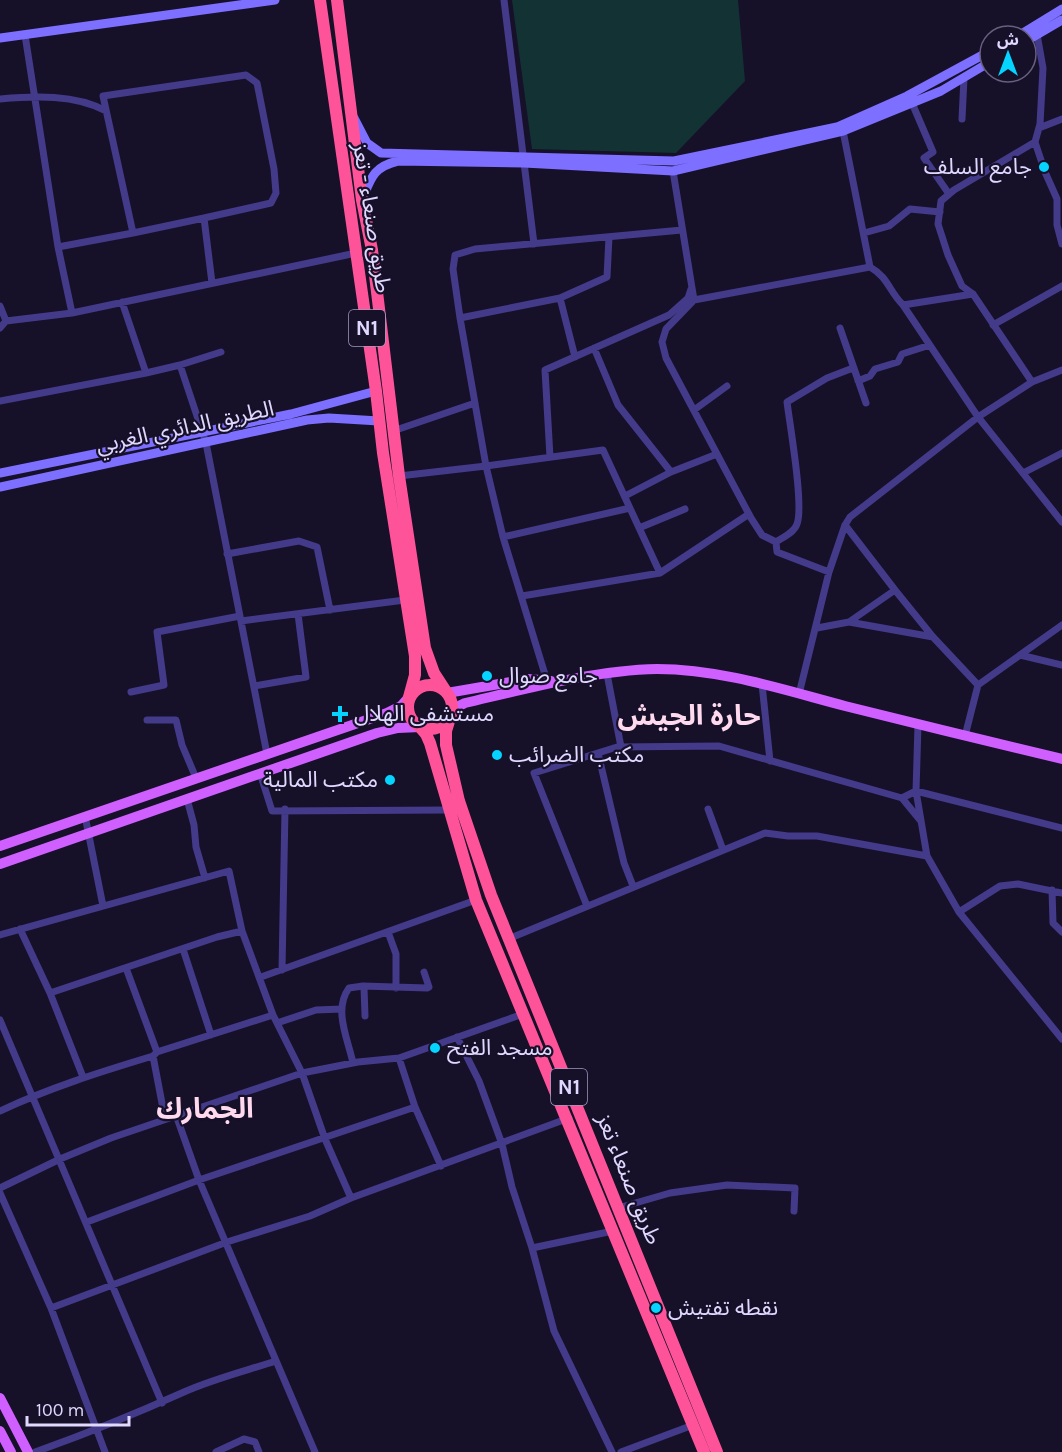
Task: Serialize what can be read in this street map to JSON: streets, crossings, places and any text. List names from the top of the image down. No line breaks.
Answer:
{"streets":{"highway":["طريق صنعاء - تعز","N1","طريق صنعاء تعز"],"main road":["الطريق الدائري الغربي"]},"crossings":[["طريق صنعاء - تعز","الطريق الدائري الغربي"]],"districts":["حارة الجيش","الجمارك"],"places":{"other":["جامع السلف","جامع صوال","مكتب الضرائب","مكتب المالية","مسجد الفتح","نقطه تفتيش"],"health":["مستشفى الهلال"]},"scale_bar":"100 m","north":"top"}
